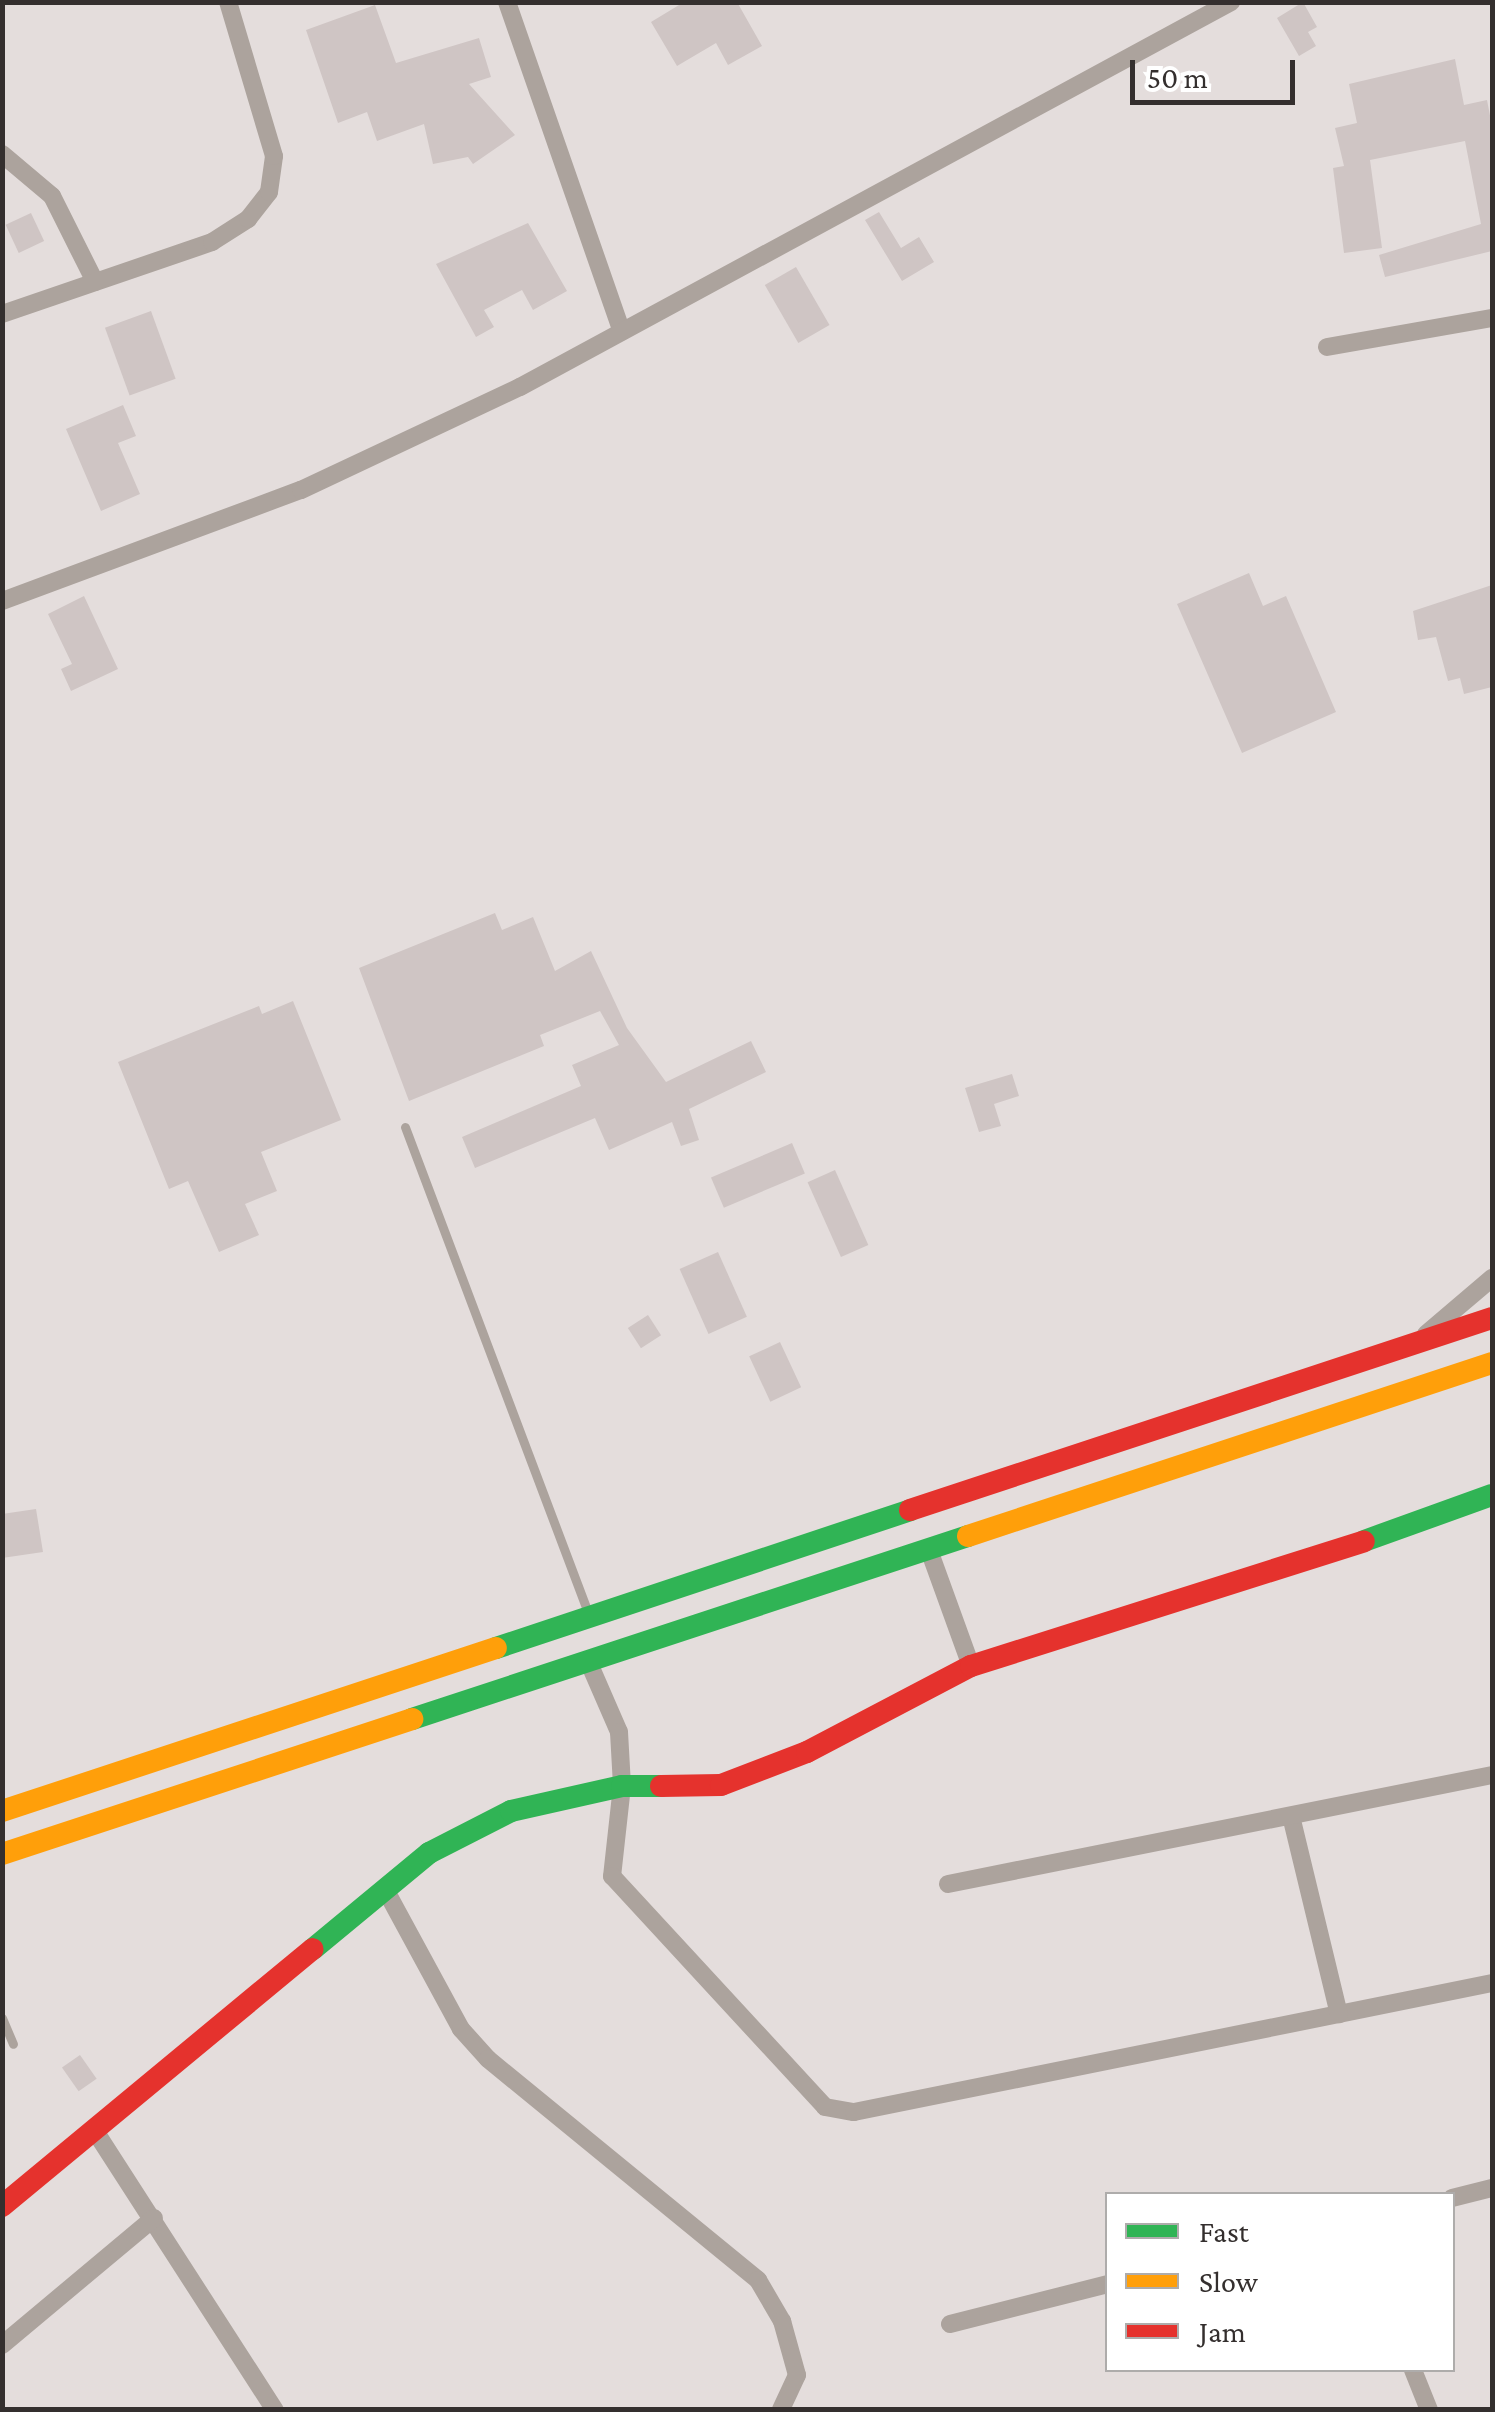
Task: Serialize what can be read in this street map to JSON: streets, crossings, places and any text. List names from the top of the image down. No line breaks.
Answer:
{"legend":["Fast","Slow","Jam"],"scale_bar":"50 m"}
